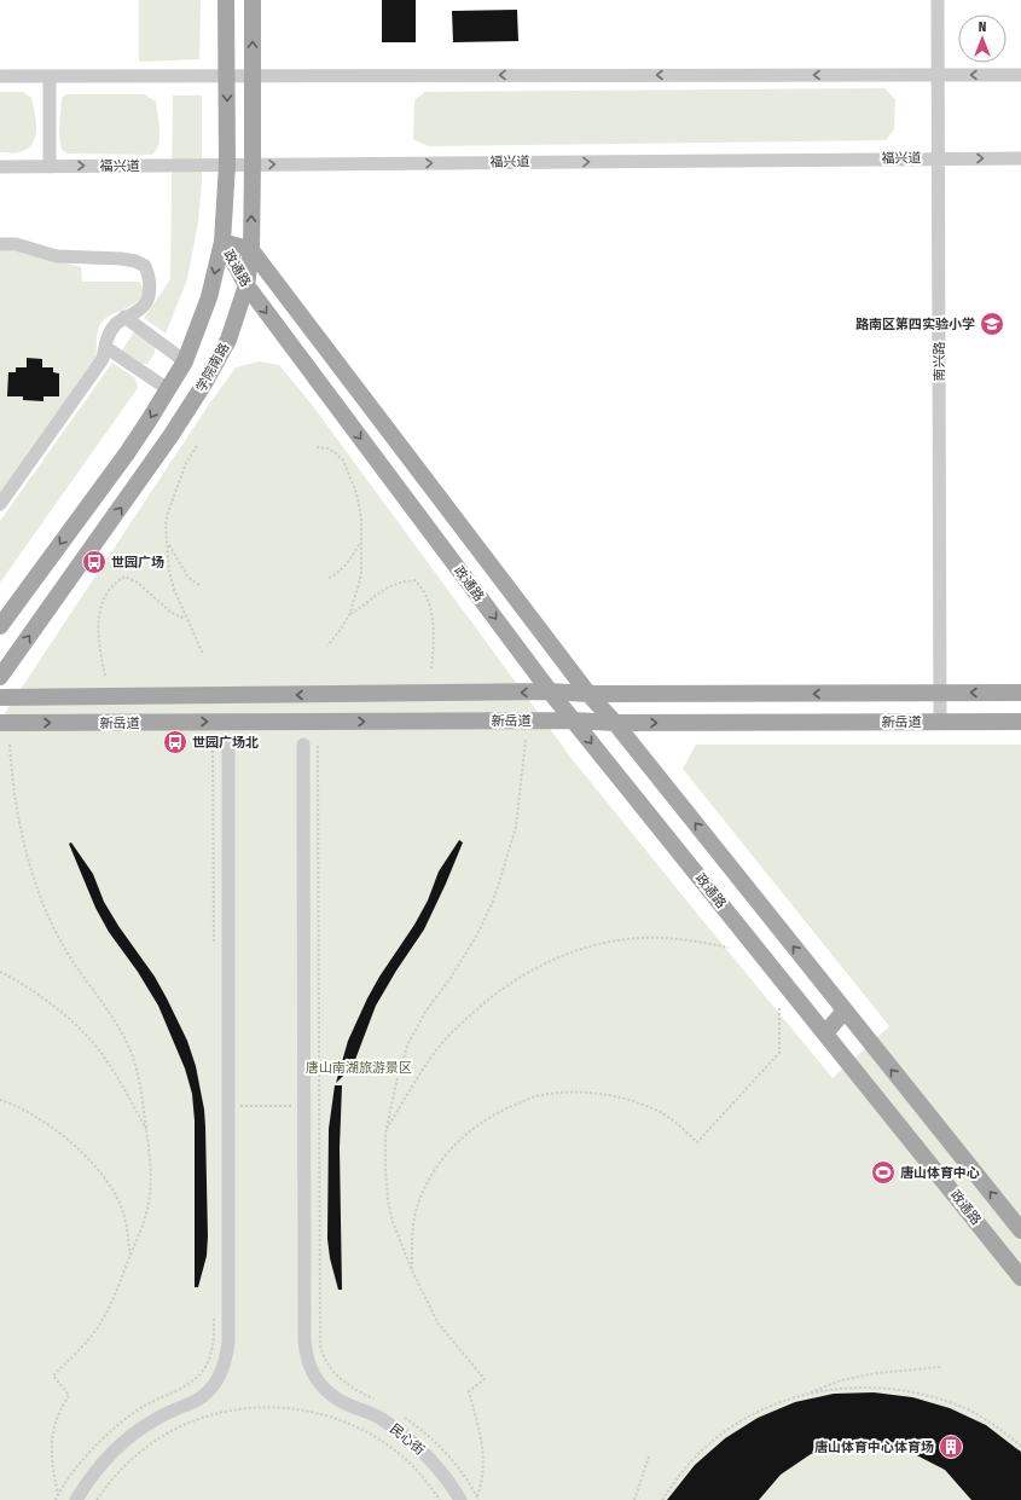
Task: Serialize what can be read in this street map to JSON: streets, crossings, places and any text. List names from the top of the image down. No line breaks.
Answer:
{"streets":{"main road":["政通路","学院南路","新岳道"],"street":["福兴道","南兴路","民心街"]},"crossings":[["福兴道","南兴路"],["福兴道","学院南路"],["政通路","学院南路"],["政通路","新岳道"],["南兴路","新岳道"]],"parks":["唐山南湖旅游景区"],"places":{"school or university":["路南区第四实验小学"],"bus stop":["世园广场","世园广场北"],"sports":["唐山体育中心"],"building":["唐山体育中心体育场"]},"north":"top"}
